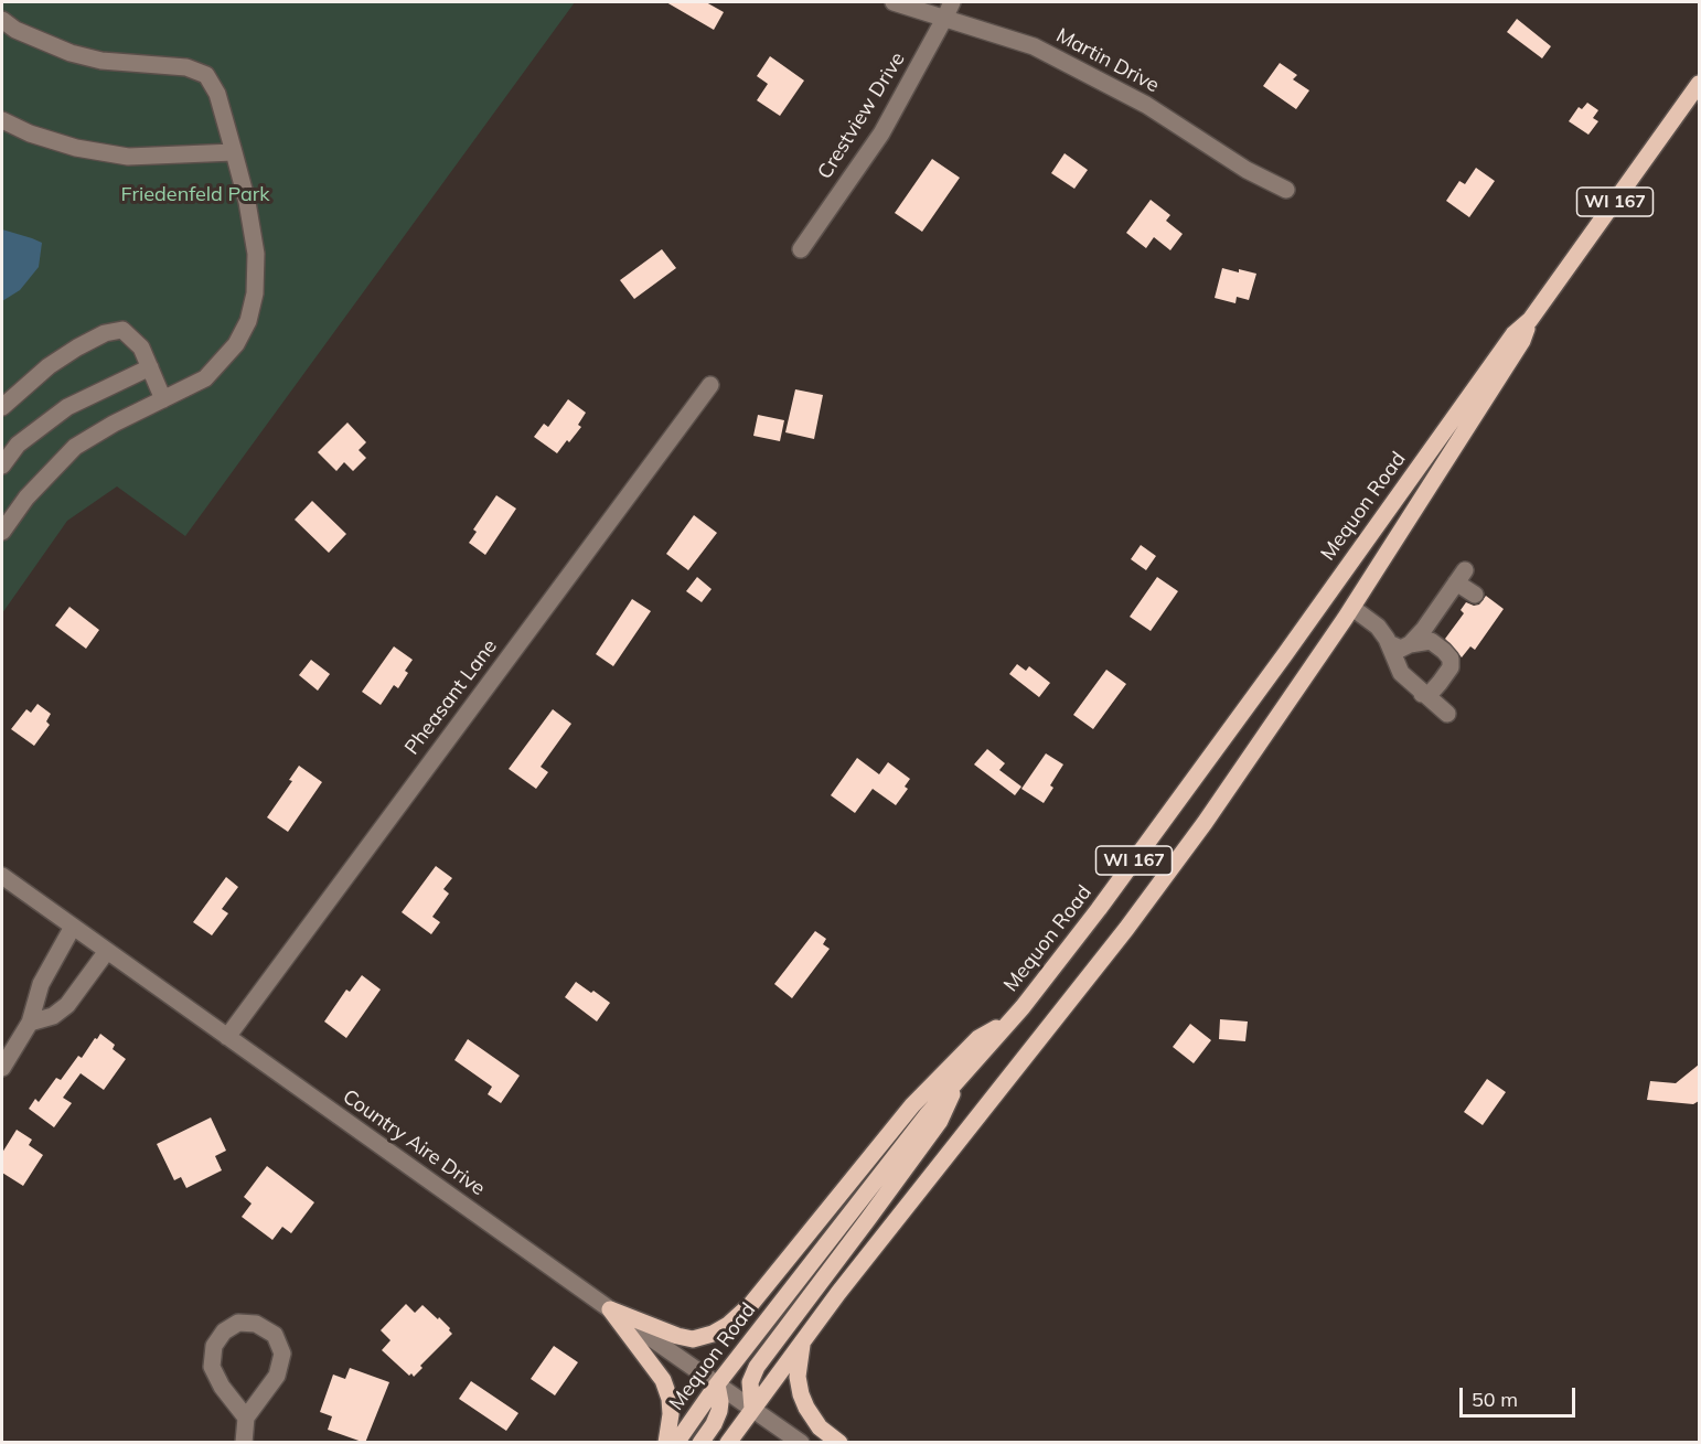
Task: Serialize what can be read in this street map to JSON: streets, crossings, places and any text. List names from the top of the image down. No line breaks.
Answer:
{"streets":{"main road":["WI 167","Mequon Road"],"street":["Martin Drive","Crestview Drive","Pheasant Lane","Country Aire Drive"]},"crossings":[["Martin Drive","Crestview Drive"],["Mequon Road","Country Aire Drive"],["Pheasant Lane","Country Aire Drive"]],"parks":["Friedenfeld Park"],"scale_bar":"50 m"}
